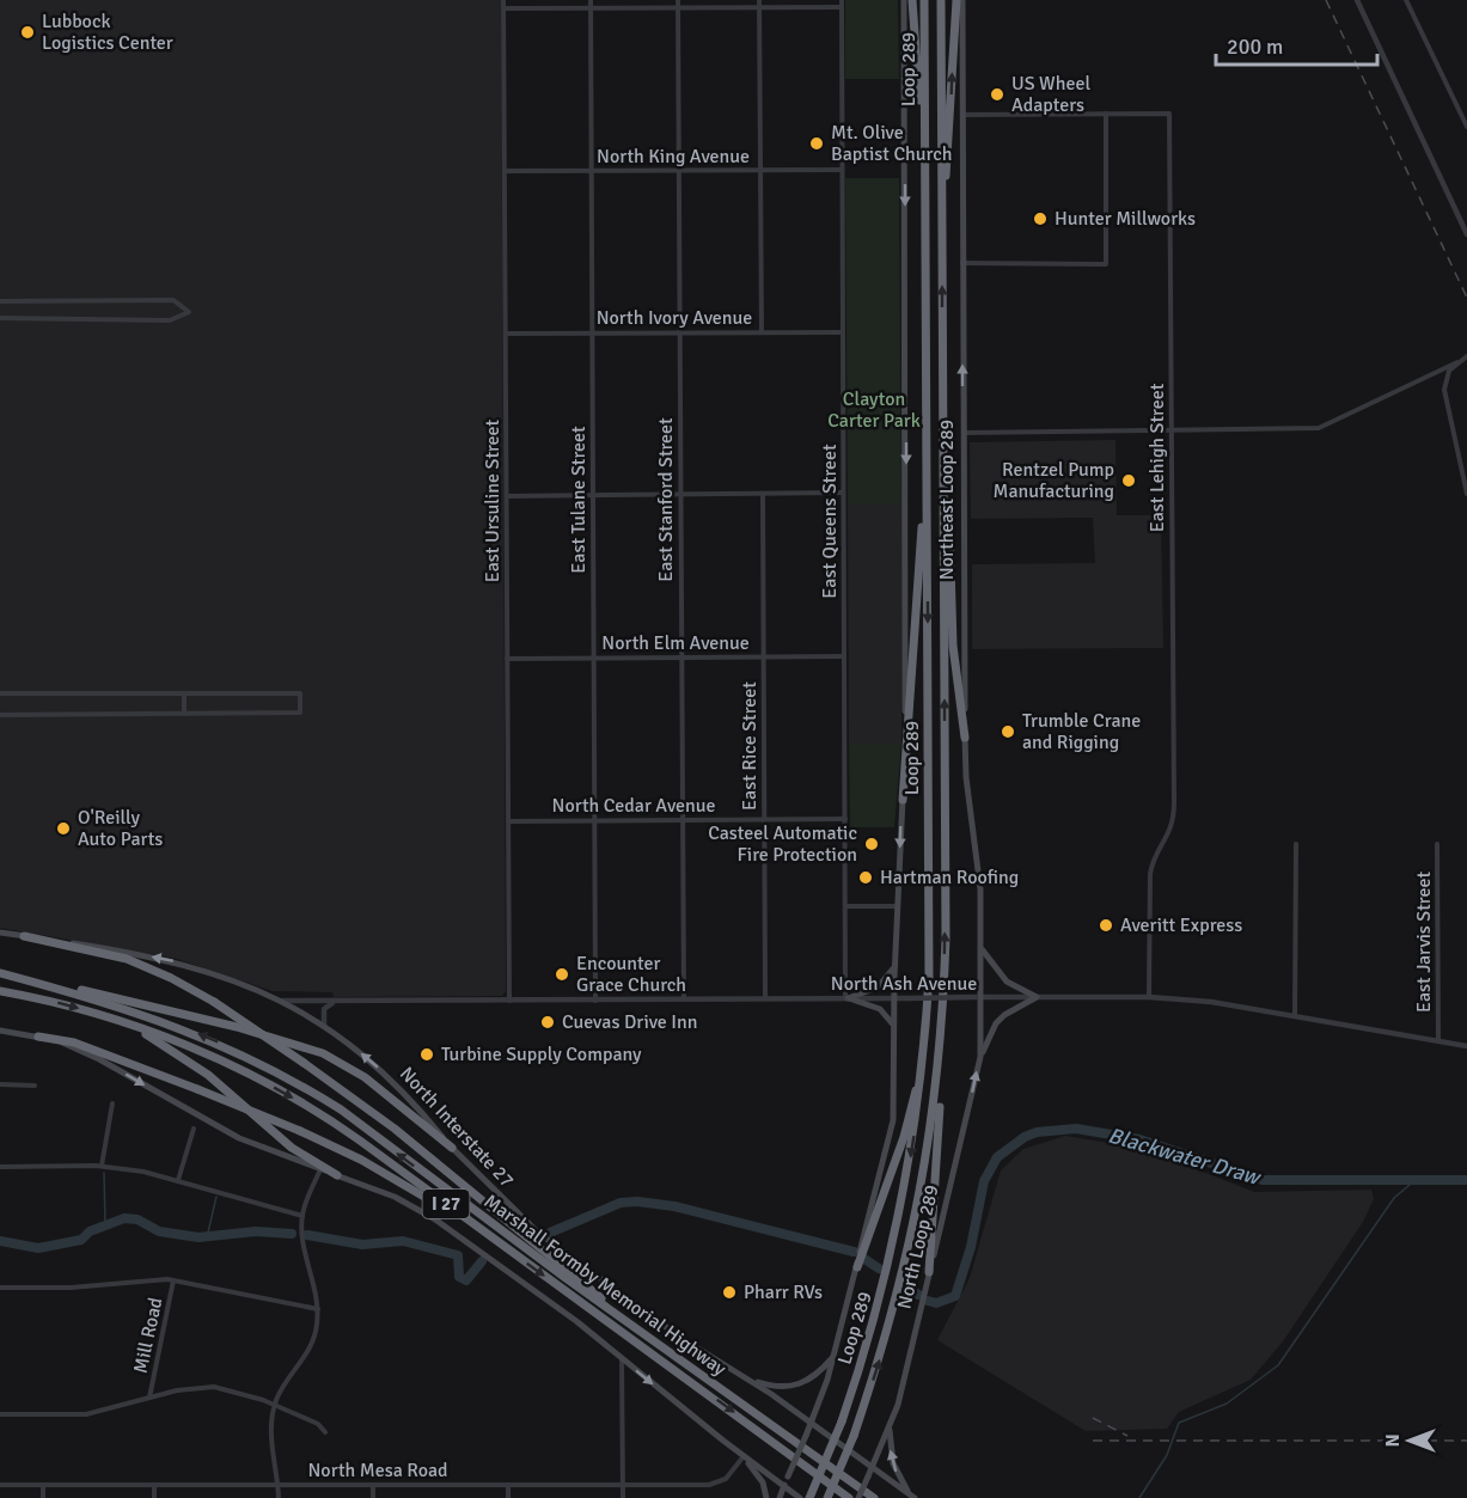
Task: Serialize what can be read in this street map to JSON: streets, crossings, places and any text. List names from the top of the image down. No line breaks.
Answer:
{"streets":{"highway":["Loop 289","I 27","Marshall Formby Memorial Highway"],"main road":["Northeast Loop 289","North Interstate 27","North Loop 289"],"street":["North King Avenue","North Ivory Avenue","East Lehigh Street","East Tulane Street","East Stanford Street","East Ursuline Street","East Queens Street","North Elm Avenue","East Rice Street","North Cedar Avenue","East Jarvis Street","North Ash Avenue","Mill Road","North Mesa Road"]},"crossings":[["North King Avenue","East Tulane Street"],["North King Avenue","East Stanford Street"],["North King Avenue","East Ursuline Street"],["North King Avenue","East Queens Street"],["North Ivory Avenue","East Tulane Street"],["North Ivory Avenue","East Stanford Street"],["North Ivory Avenue","East Ursuline Street"],["North Ivory Avenue","East Queens Street"],["East Lehigh Street","North Ash Avenue"],["East Tulane Street","North Elm Avenue"],["East Tulane Street","North Cedar Avenue"],["East Tulane Street","North Ash Avenue"],["East Stanford Street","North Elm Avenue"],["East Stanford Street","North Cedar Avenue"],["East Stanford Street","North Ash Avenue"],["Northeast Loop 289","North Ash Avenue"],["Northeast Loop 289","North Loop 289"],["East Ursuline Street","North Elm Avenue"],["East Ursuline Street","North Cedar Avenue"],["East Ursuline Street","North Ash Avenue"],["East Queens Street","North Elm Avenue"],["East Queens Street","North Cedar Avenue"],["East Queens Street","North Ash Avenue"],["North Elm Avenue","East Rice Street"],["East Rice Street","North Cedar Avenue"],["East Rice Street","North Ash Avenue"],["East Jarvis Street","North Ash Avenue"],["North Ash Avenue","North Interstate 27"],["North Ash Avenue","North Loop 289"],["North Interstate 27","North Loop 289"]],"one_way":["North Interstate 27","North Loop 289"],"water":["Blackwater Draw"],"parks":["Clayton Carter Park"],"places":["Lubbock Logistics Center","US Wheel Adapters","Mt. Olive Baptist Church","Hunter Millworks","Rentzel Pump Manufacturing","Trumble Crane and Rigging","O'Reilly Auto Parts","Casteel Automatic Fire Protection","Hartman Roofing","Averitt Express","Encounter Grace Church","Cuevas Drive Inn","Turbine Supply Company","Pharr RVs"],"scale_bar":"200 m","north":"left"}
